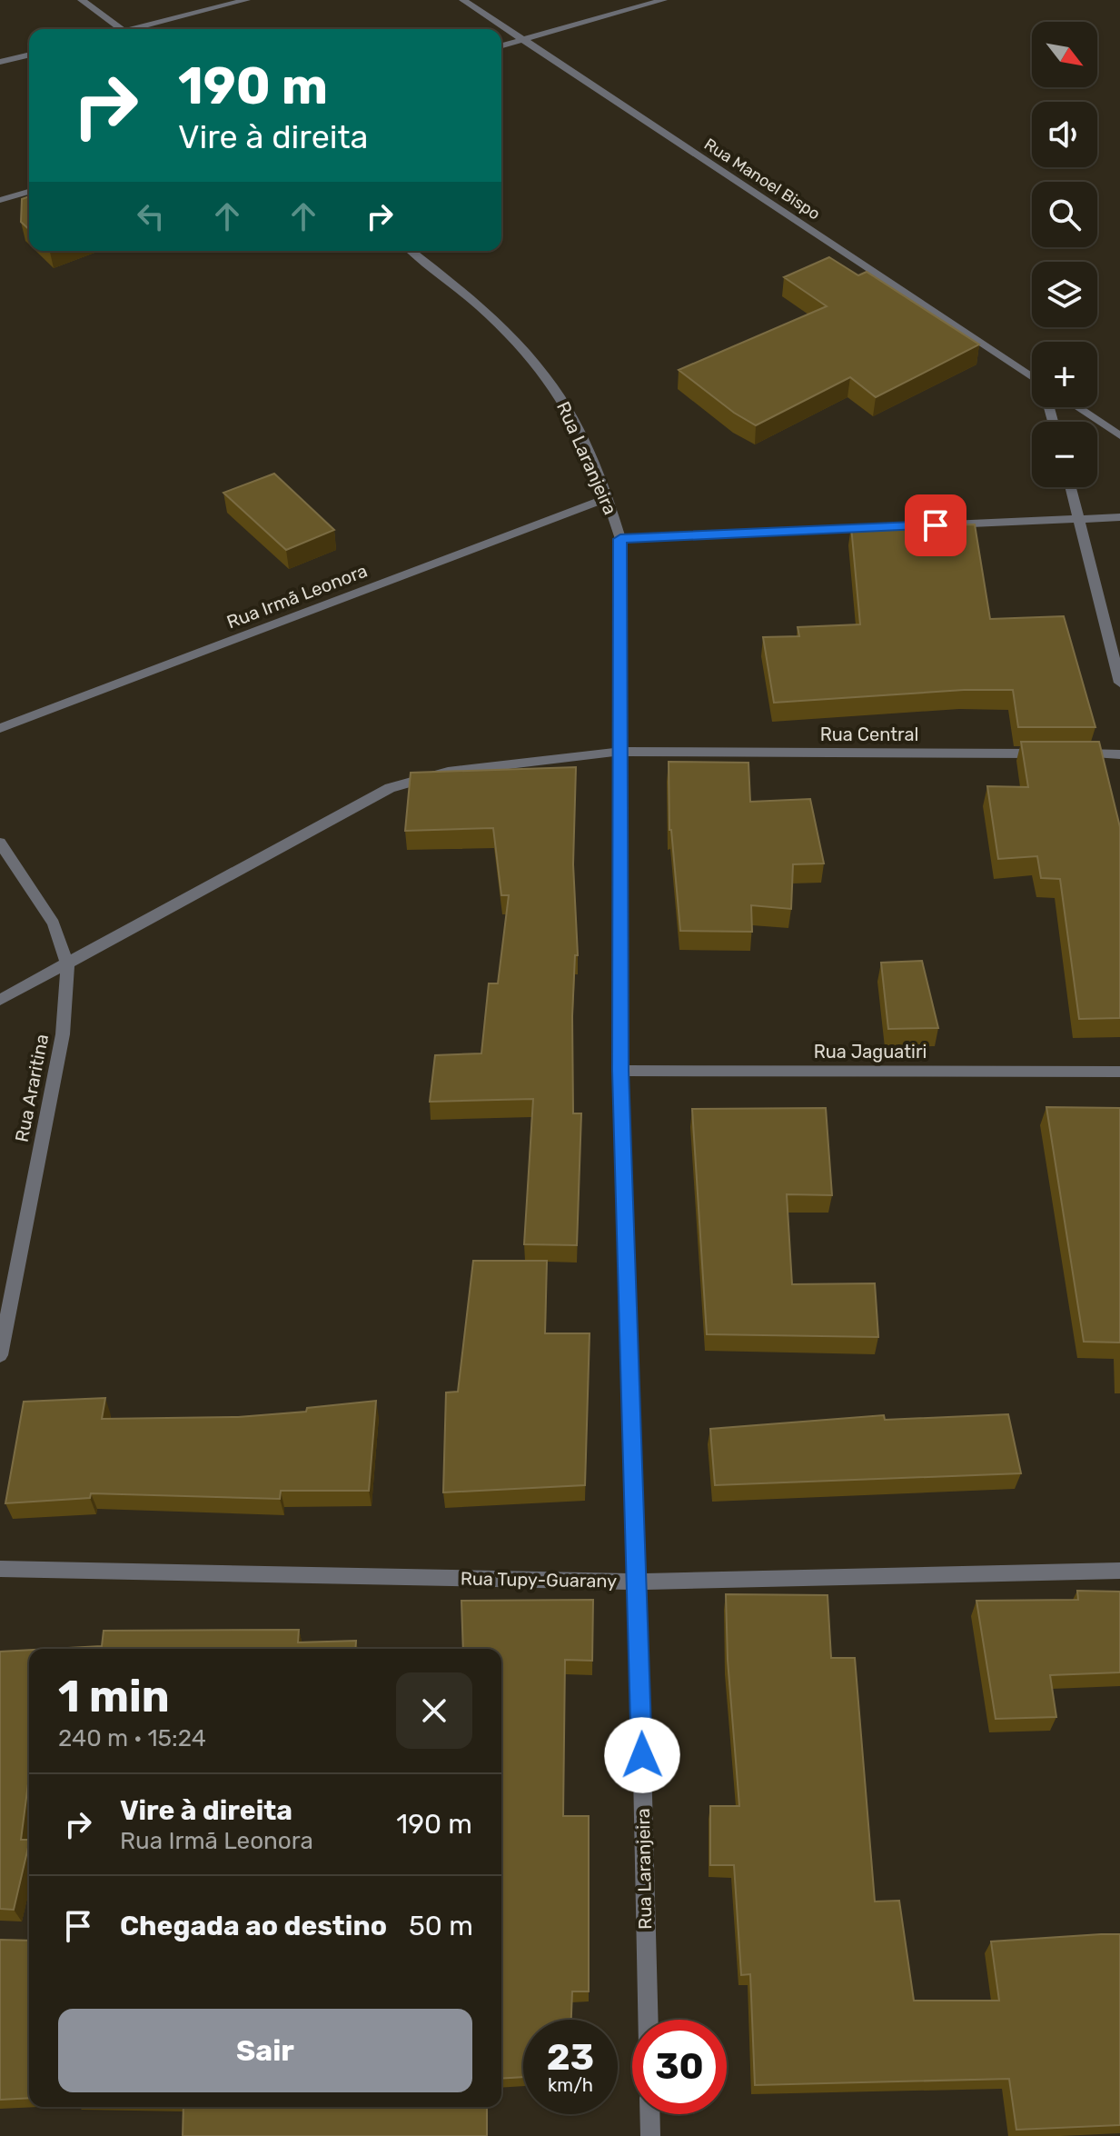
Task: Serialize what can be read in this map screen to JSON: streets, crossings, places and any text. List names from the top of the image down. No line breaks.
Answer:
{"streets":{"street":["Rua Manoel Bispo","Rua Laranjeira","Rua Irmã Leonora","Rua Central","Rua Jaguatiri","Rua Araritina","Rua Tupy-Guarany"]},"crossings":[["Rua Laranjeira","Rua Irmã Leonora"],["Rua Laranjeira","Rua Central"],["Rua Laranjeira","Rua Jaguatiri"],["Rua Laranjeira","Rua Tupy-Guarany"],["Rua Central","Rua Araritina"]],"north":"bottom right","page":{"map_buttons":["+","−"],"turn":["190 m","Vire à direita"],"heading":["1 min","240 m · 15:24"],"list":[{"name":"Vire à direita","note":"Rua Irmã Leonora","value":"190 m"},{"name":"Chegada ao destino","value":"50 m"}],"buttons":"Sair","speed":"23 km/h","limit":"30"}}
